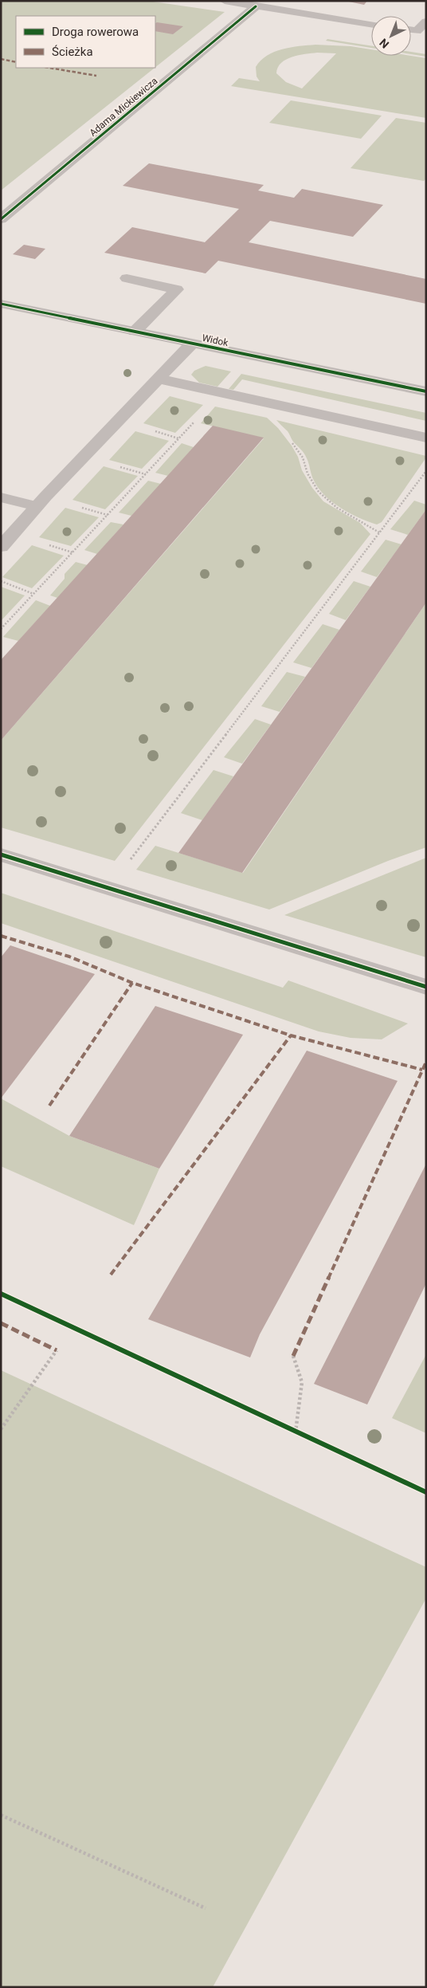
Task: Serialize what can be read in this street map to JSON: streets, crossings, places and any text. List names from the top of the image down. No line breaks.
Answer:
{"streets":{"street":["Adama Mickiewicza","Widok"]},"legend":["Droga rowerowa","Ścieżka"],"north":"bottom left"}
